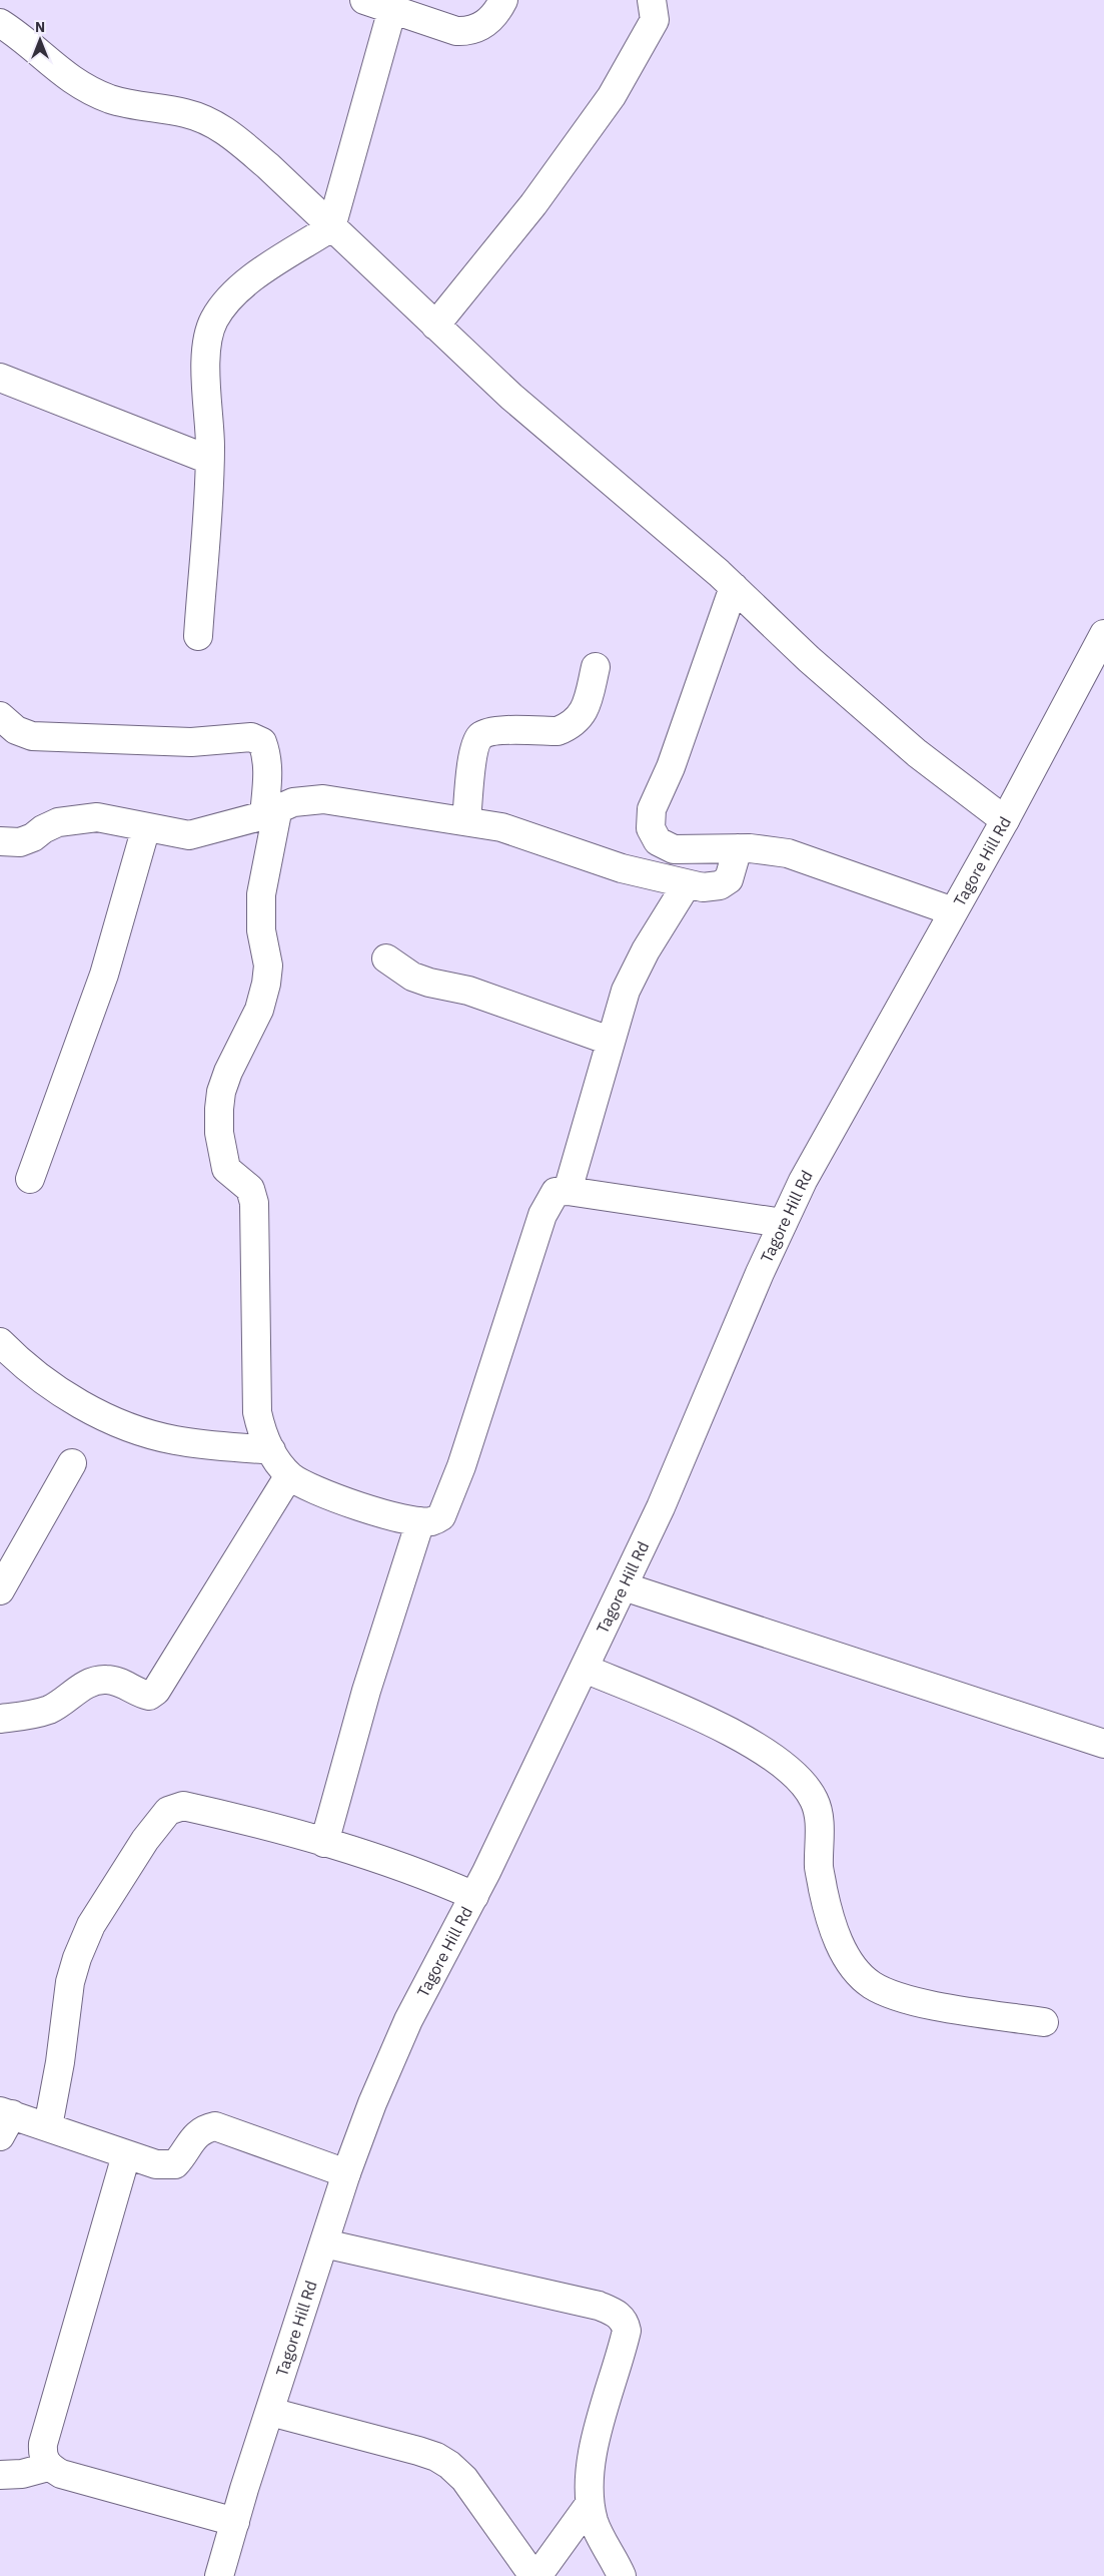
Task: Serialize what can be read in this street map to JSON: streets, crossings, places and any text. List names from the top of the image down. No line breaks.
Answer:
{"streets":{"street":["Tagore Hill Rd"]},"north":"top"}
